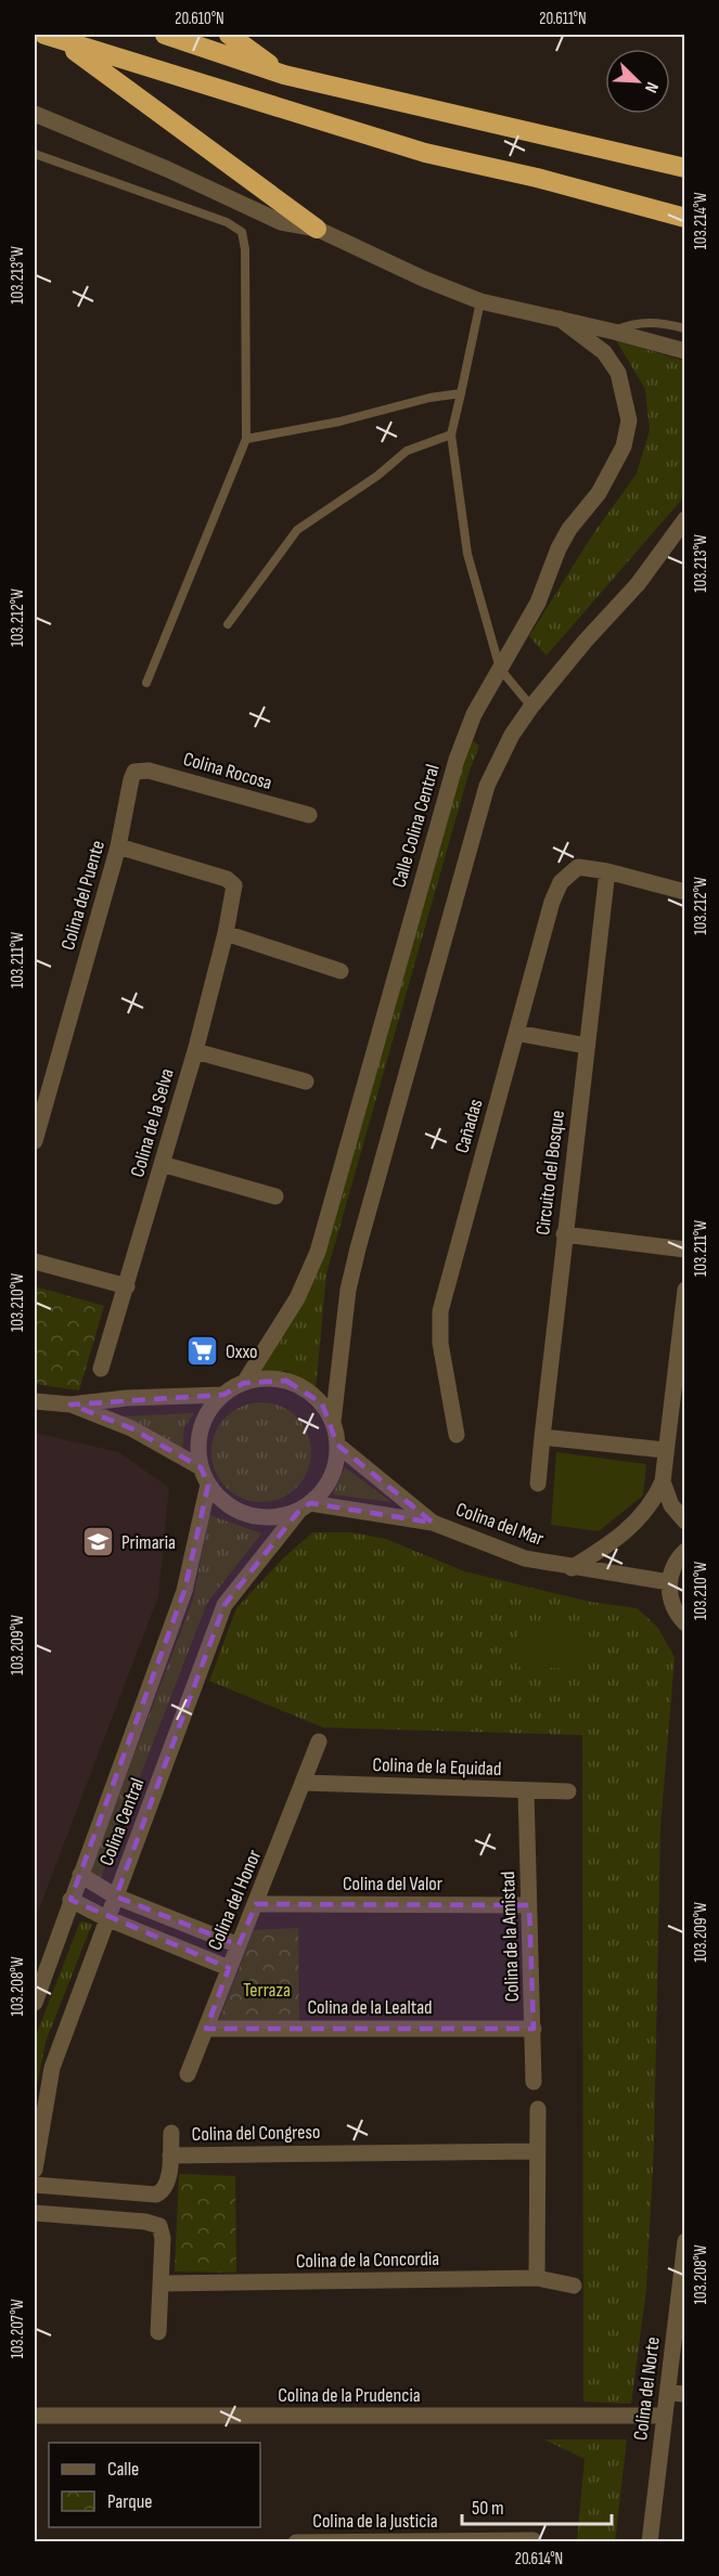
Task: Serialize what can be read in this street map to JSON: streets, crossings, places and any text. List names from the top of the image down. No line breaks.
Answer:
{"streets":{"street":["Colina Rocosa","Calle Colina Central","Colina del Puente","Colina de la Selva","Cañadas","Circuito del Bosque","Colina del Mar","Colina de la Equidad","Colina Central","Colina del Valor","Colina del Honor","Colina de la Amistad","Colina de la Lealtad","Colina del Congreso","Colina de la Concordia","Colina del Norte","Colina de la Prudencia","Colina de la Justicia"]},"crossings":[["Colina Rocosa","Colina del Puente"],["Calle Colina Central","Colina del Mar"],["Calle Colina Central","Colina Central"],["Colina del Puente","Colina de la Selva"],["Cañadas","Circuito del Bosque"],["Colina del Mar","Colina Central"],["Colina de la Equidad","Colina del Honor"],["Colina de la Equidad","Colina de la Amistad"],["Colina del Valor","Colina del Honor"],["Colina del Valor","Colina de la Amistad"],["Colina del Honor","Colina de la Lealtad"],["Colina de la Amistad","Colina de la Lealtad"],["Colina del Norte","Colina de la Prudencia"]],"parks":["Terraza"],"places":{"supermarket":["Oxxo"],"school or university":["Primaria"]},"legend":["Calle","Parque"],"scale_bar":"50 m","north":"bottom right","coordinates":["20.610°N","20.611°N","103.214°W","103.213°W","103.212°W","103.211°W","103.210°W","103.209°W","103.208°W","103.207°W","20.614°N"]}
